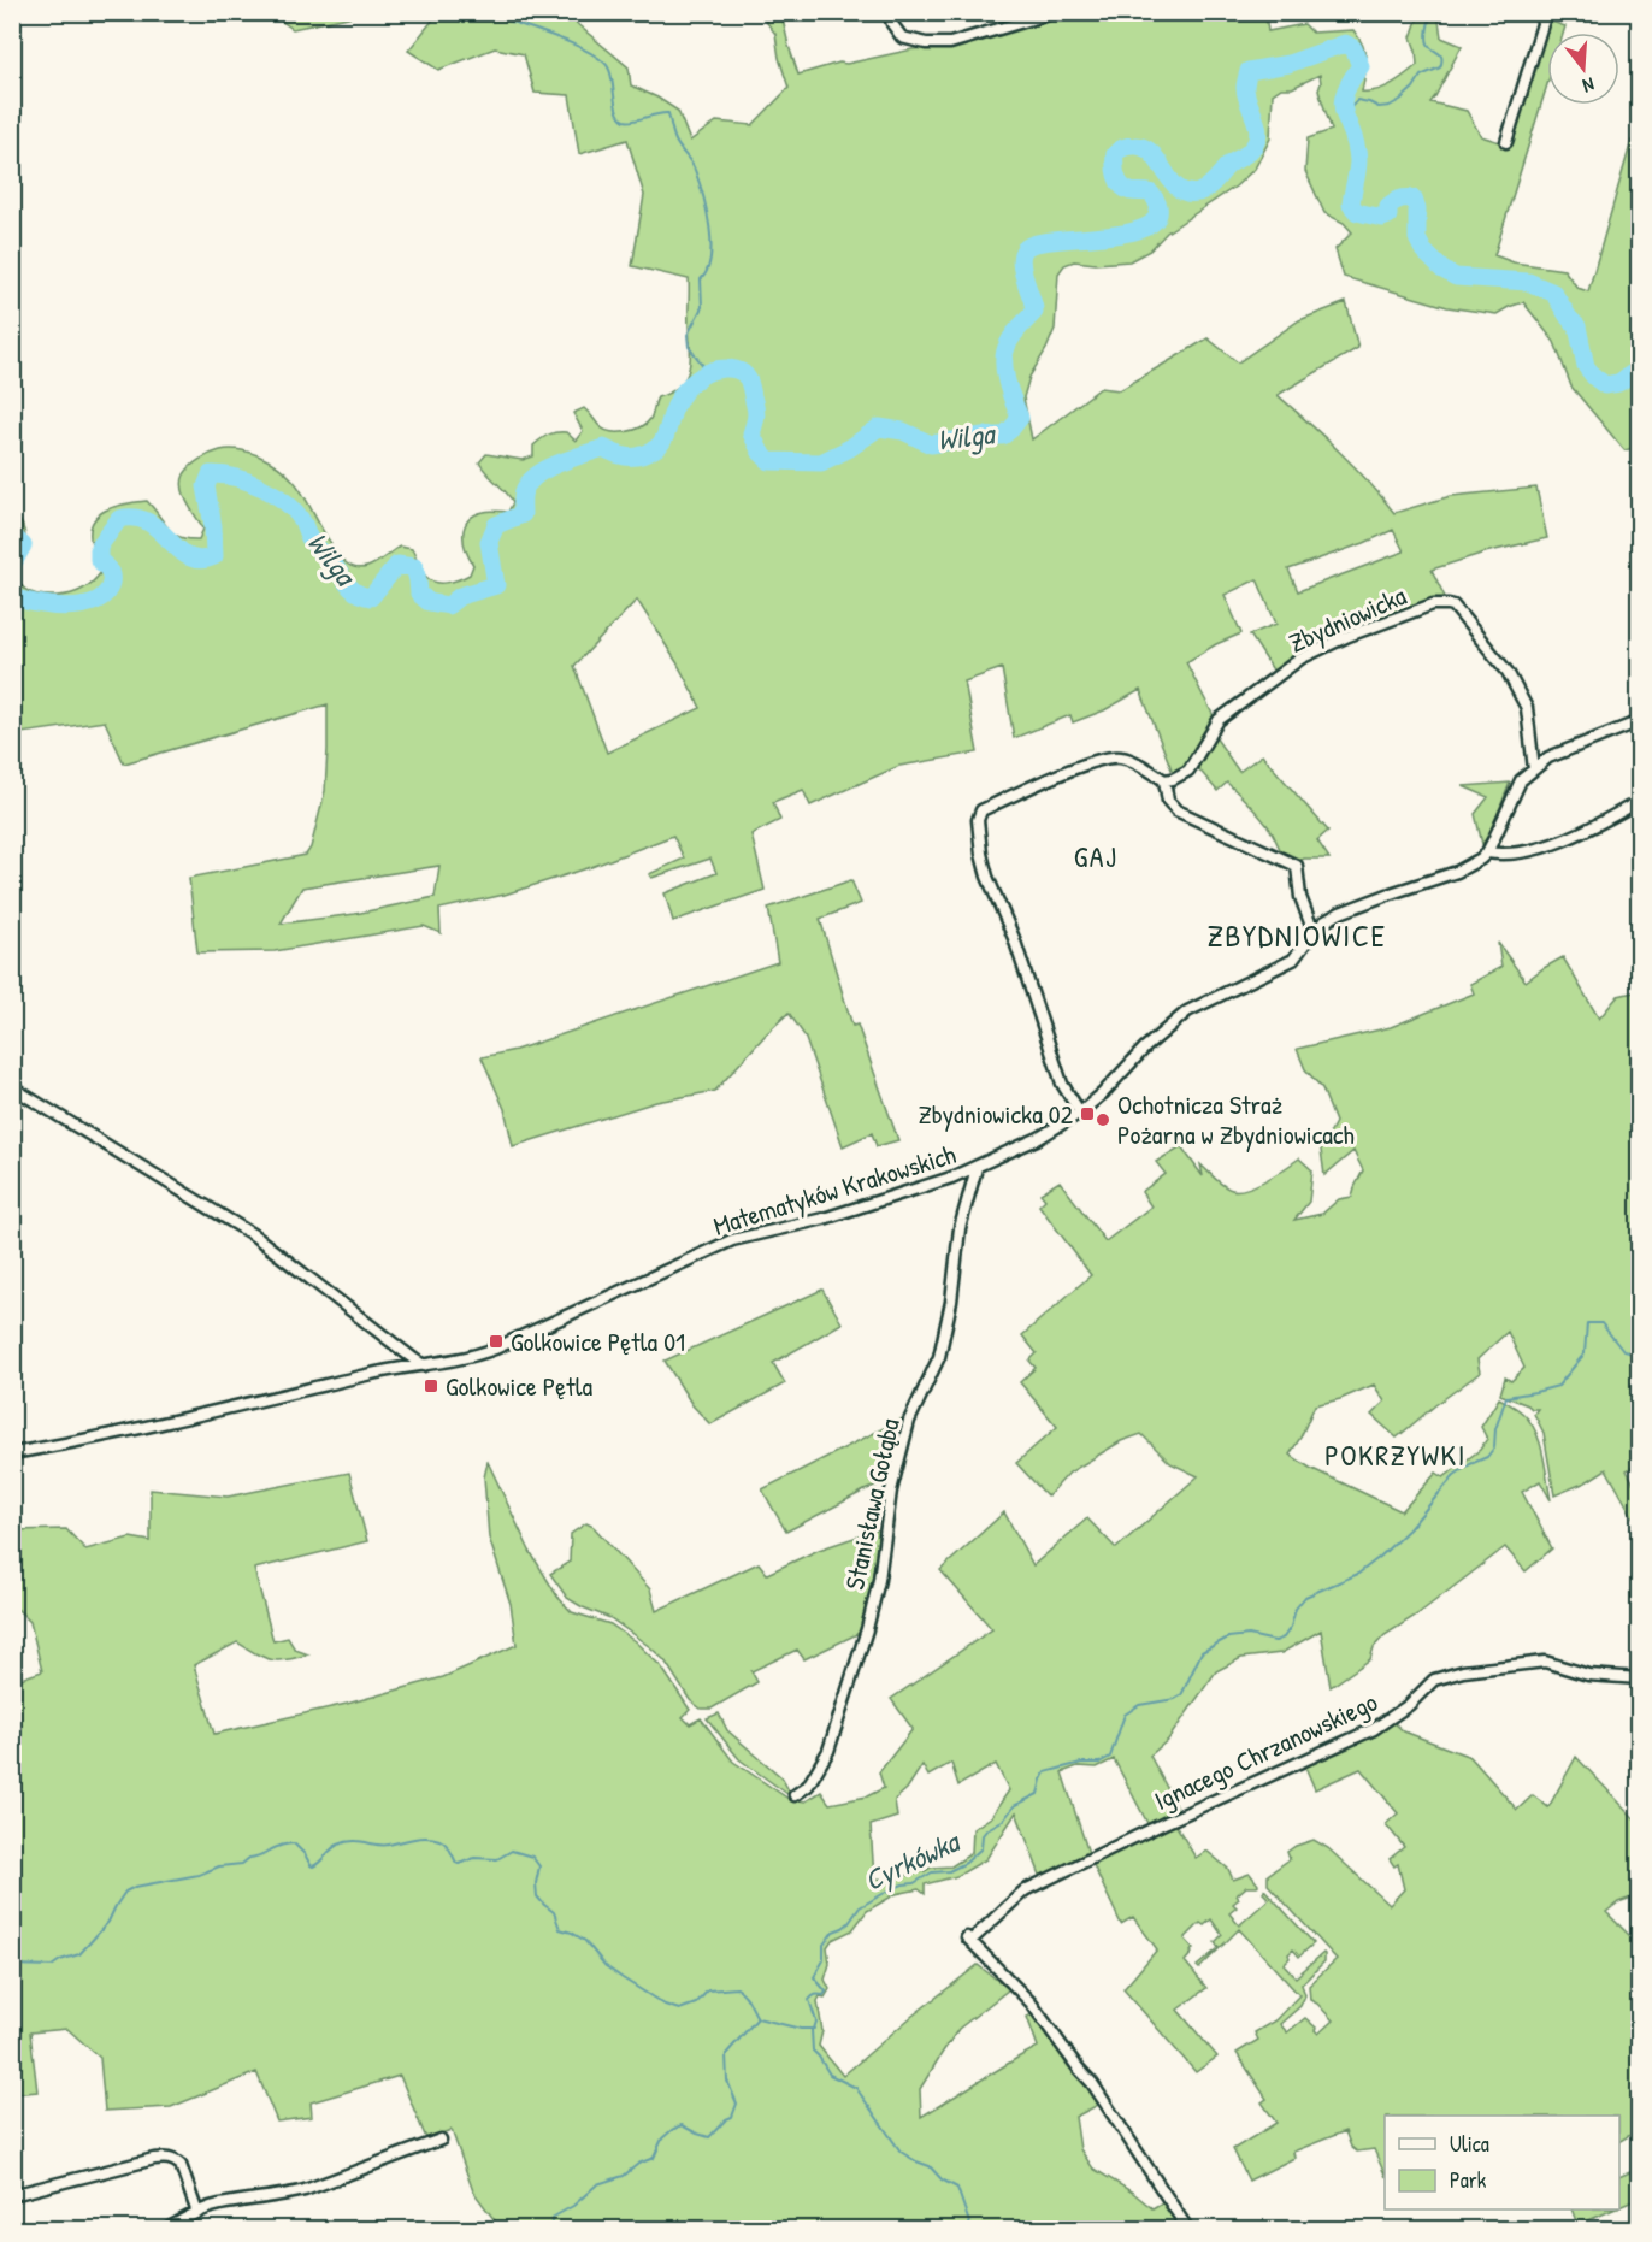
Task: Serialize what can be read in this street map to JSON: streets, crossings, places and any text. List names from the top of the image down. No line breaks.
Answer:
{"streets":{"street":["Zbydniowicka","Matematyków Krakowskich","Stanisława Gołąba","Ignacego Chrzanowskiego"]},"crossings":[["Matematyków Krakowskich","Stanisława Gołąba"]],"districts":["GAJ","ZBYDNIOWICE","POKRZYWKI"],"water":["Wilga","Cyrkówka"],"places":{"transit":["Zbydniowicka 02","Golkowice Pętla 01","Golkowice Pętla"],"other":["Ochotnicza Straż Pożarna w Zbydniowicach"]},"legend":["Ulica","Park"],"north":"bottom"}
